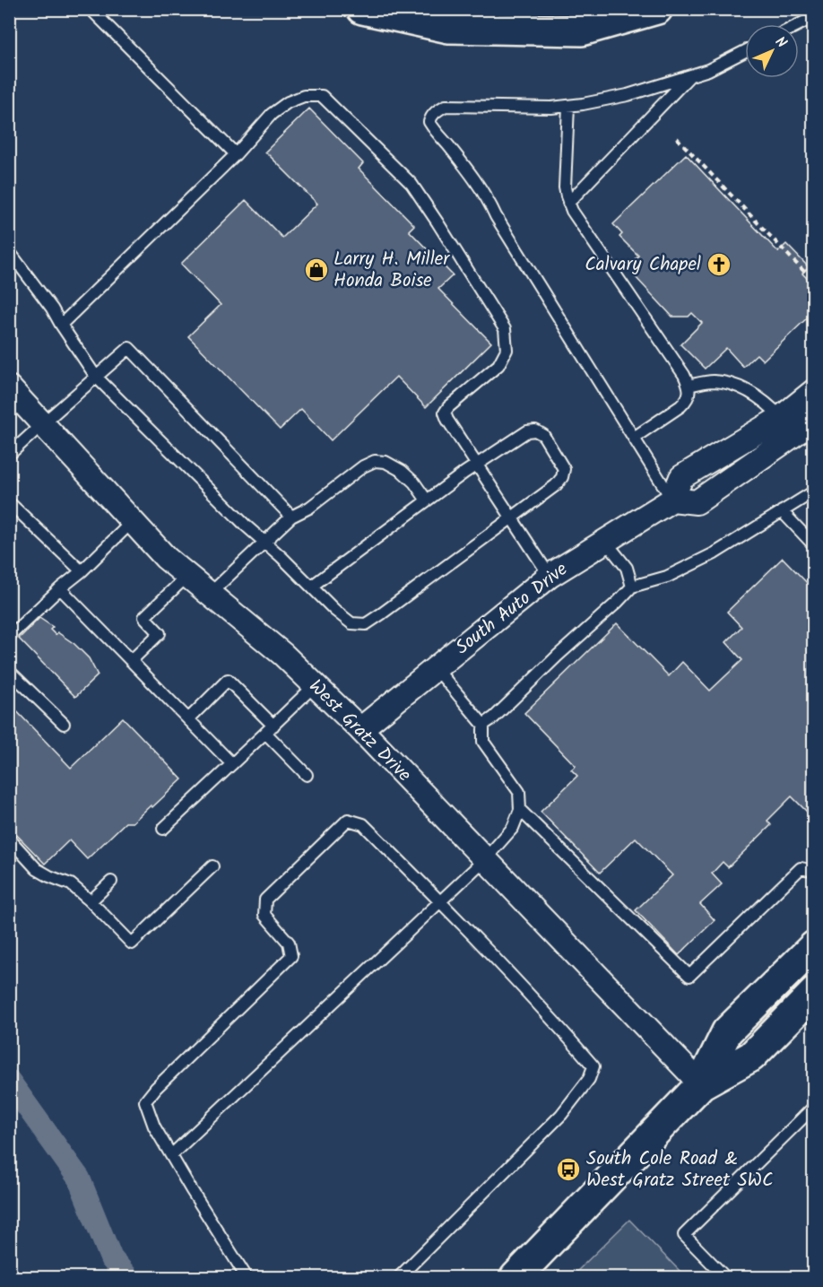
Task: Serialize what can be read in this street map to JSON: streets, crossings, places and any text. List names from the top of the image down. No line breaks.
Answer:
{"streets":{"street":["South Auto Drive","West Gratz Drive"]},"crossings":[["South Auto Drive","West Gratz Drive"]],"places":{"church":["Calvary Chapel"],"shop":["Larry H. Miller Honda Boise"],"bus stop":["South Cole Road & West Gratz Street SWC"]},"north":"top right"}
